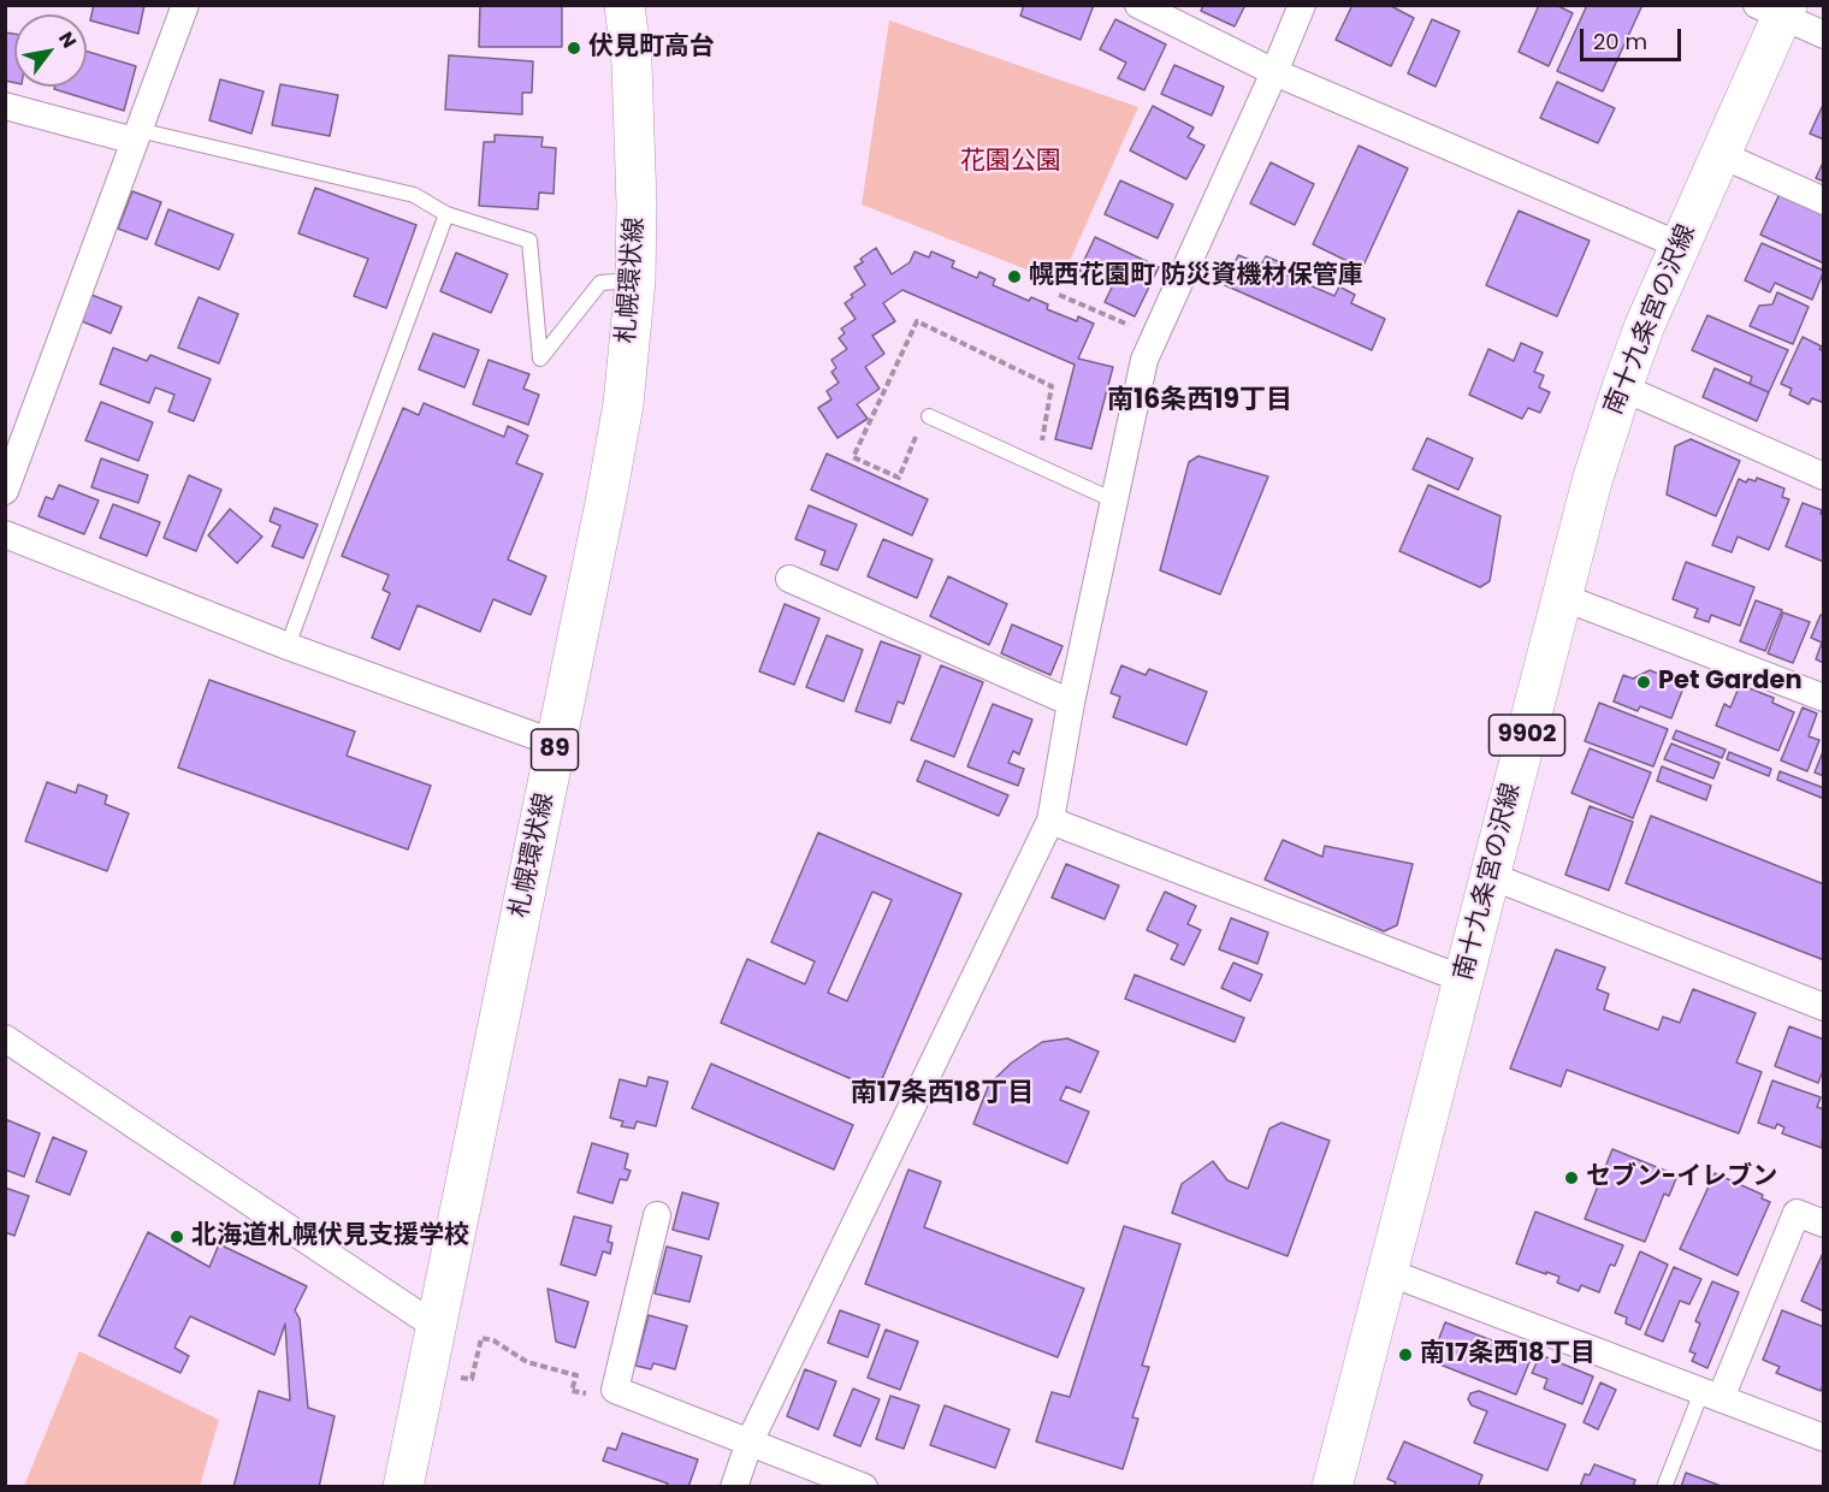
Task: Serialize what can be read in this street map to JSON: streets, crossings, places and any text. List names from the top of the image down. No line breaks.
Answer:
{"streets":{"main road":["札幌環状線","南十九条宮の沢線","9902","89"]},"districts":["南16条西19丁目","南17条西18丁目"],"parks":["花園公園"],"places":["伏見町高台","幌西花園町 防災資機材保管庫","Pet Garden","セブン-イレブン","北海道札幌伏見支援学校","南17条西18丁目"],"scale_bar":"20 m","north":"top right"}
